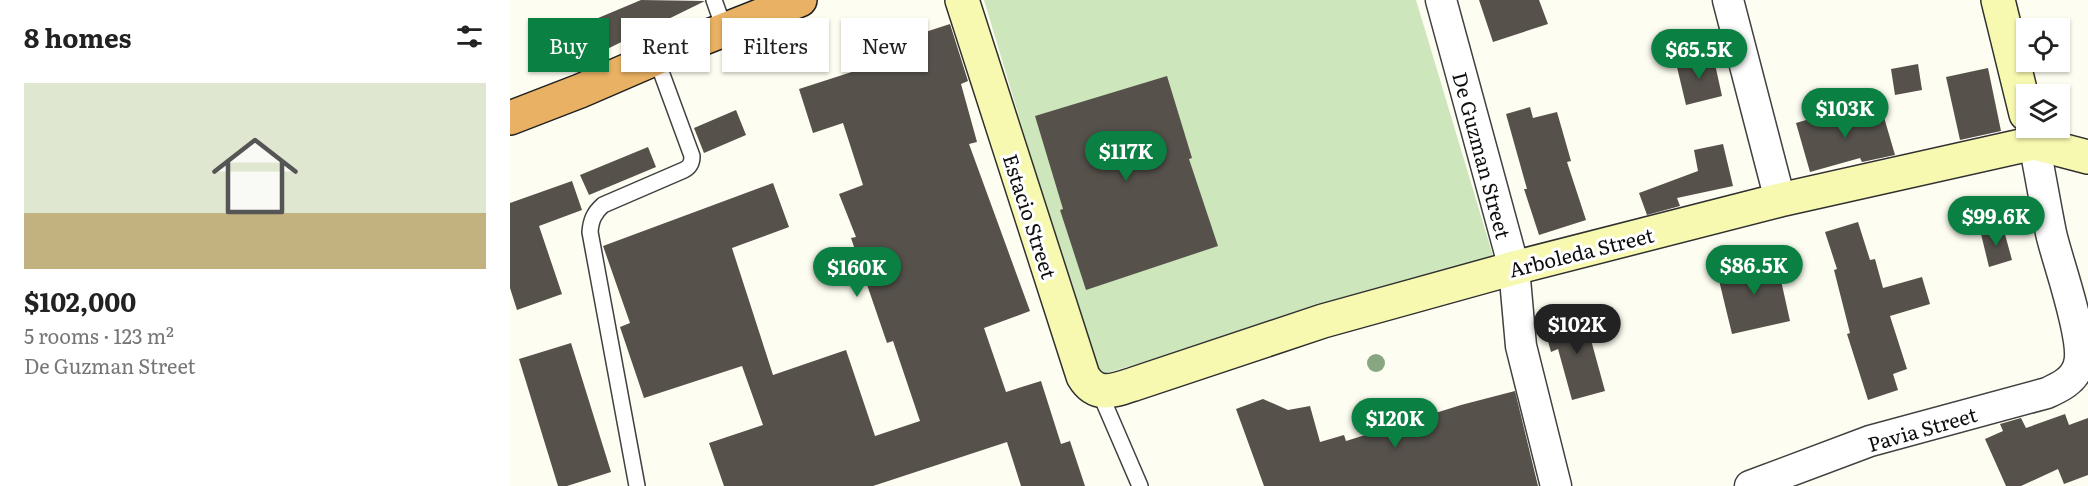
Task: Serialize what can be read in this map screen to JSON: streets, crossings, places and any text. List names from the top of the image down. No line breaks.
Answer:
{"streets":{"main road":["Estacio Street","Arboleda Street"],"street":["De Guzman Street","Pavia Street"]},"crossings":[["De Guzman Street","Arboleda Street"],["Estacio Street","Arboleda Street"]],"page":{"heading":"8 homes","chip":["Buy","Rent","Filters","New"],"price":["$65.5K","$103K","$117K","$99.6K","$86.5K","$160K","$102K","$120K"],"list":[{"name":"$102,000","note":"5 rooms · 123 m² · De Guzman Street"}]}}
